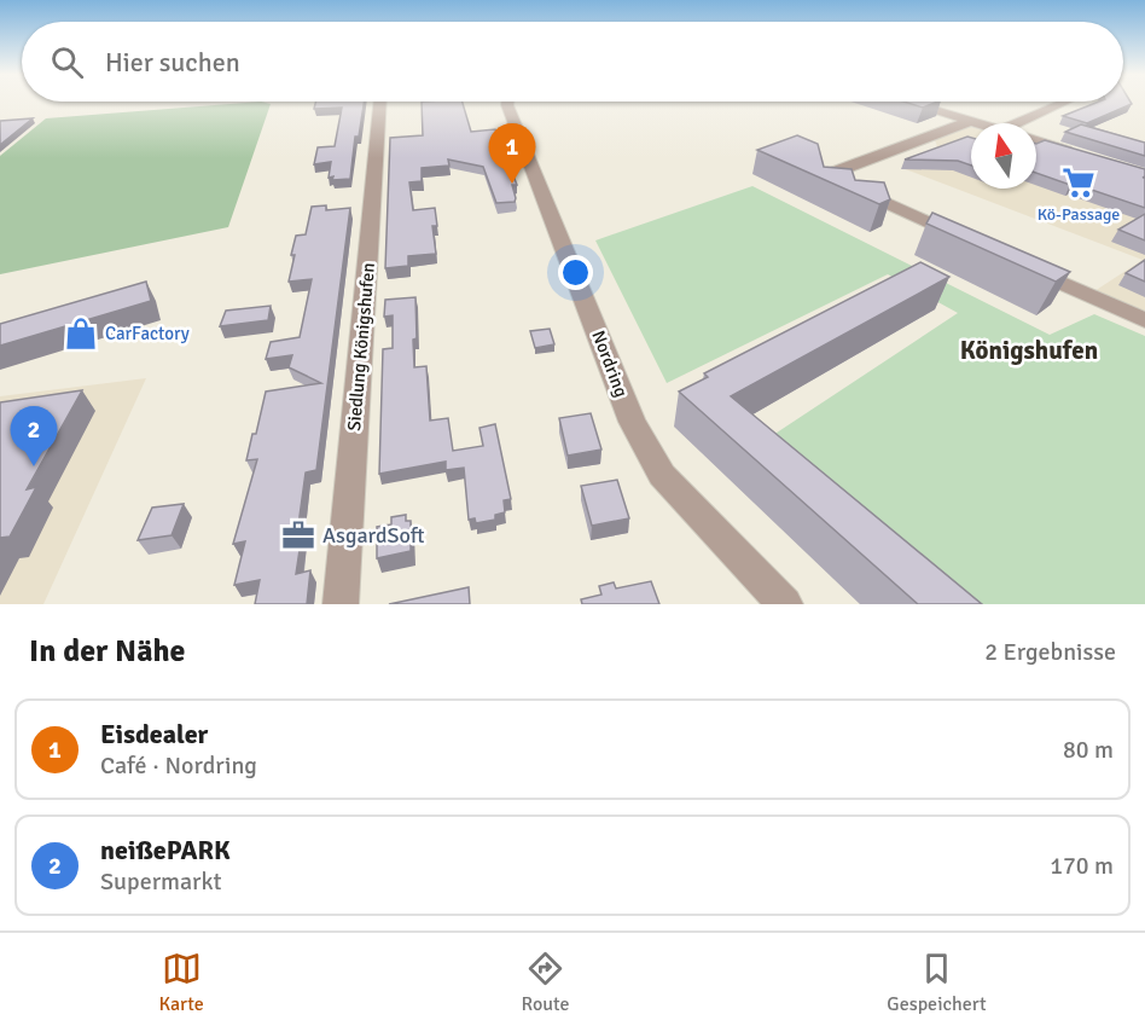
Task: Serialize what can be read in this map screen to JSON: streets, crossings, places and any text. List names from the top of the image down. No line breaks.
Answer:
{"streets":{"street":["Siedlung Königshufen","Nordring"]},"districts":["Königshufen"],"places":{"supermarket":["Kö-Passage"],"shop":["CarFactory"],"office":["AsgardSoft"]},"north":"top","page":{"search":"Hier suchen","pins":["1","2"],"heading":["In der Nähe","2 Ergebnisse"],"list":[{"mark":"1","name":"Eisdealer","note":"Café · Nordring","value":"80 m"},{"mark":"2","name":"neißePARK","note":"Supermarkt","value":"170 m"}],"nav":["Karte","Route","Gespeichert"]}}
